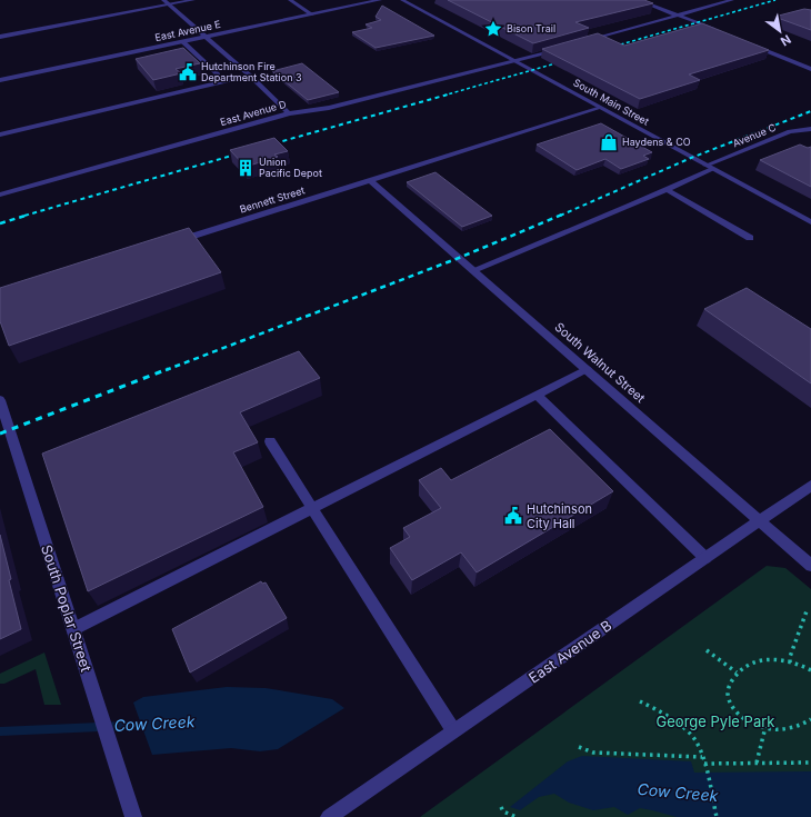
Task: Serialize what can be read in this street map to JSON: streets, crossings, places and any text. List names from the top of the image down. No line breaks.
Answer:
{"streets":{"street":["East Avenue E","South Main Street","East Avenue D","Avenue C","Bennett Street","South Walnut Street","South Poplar Street","East Avenue B"]},"crossings":[["South Main Street","East Avenue D"],["South Main Street","Avenue C"],["South Main Street","Bennett Street"],["Avenue C","South Walnut Street"],["Bennett Street","South Walnut Street"],["South Walnut Street","East Avenue B"]],"water":["Cow Creek"],"parks":["George Pyle Park"],"places":{"place":["Bison Trail"],"public building":["Hutchinson Fire Department Station 3","Hutchinson City Hall"],"shop":["Haydens & CO"],"building":["Union Pacific Depot"]},"north":"bottom right"}
